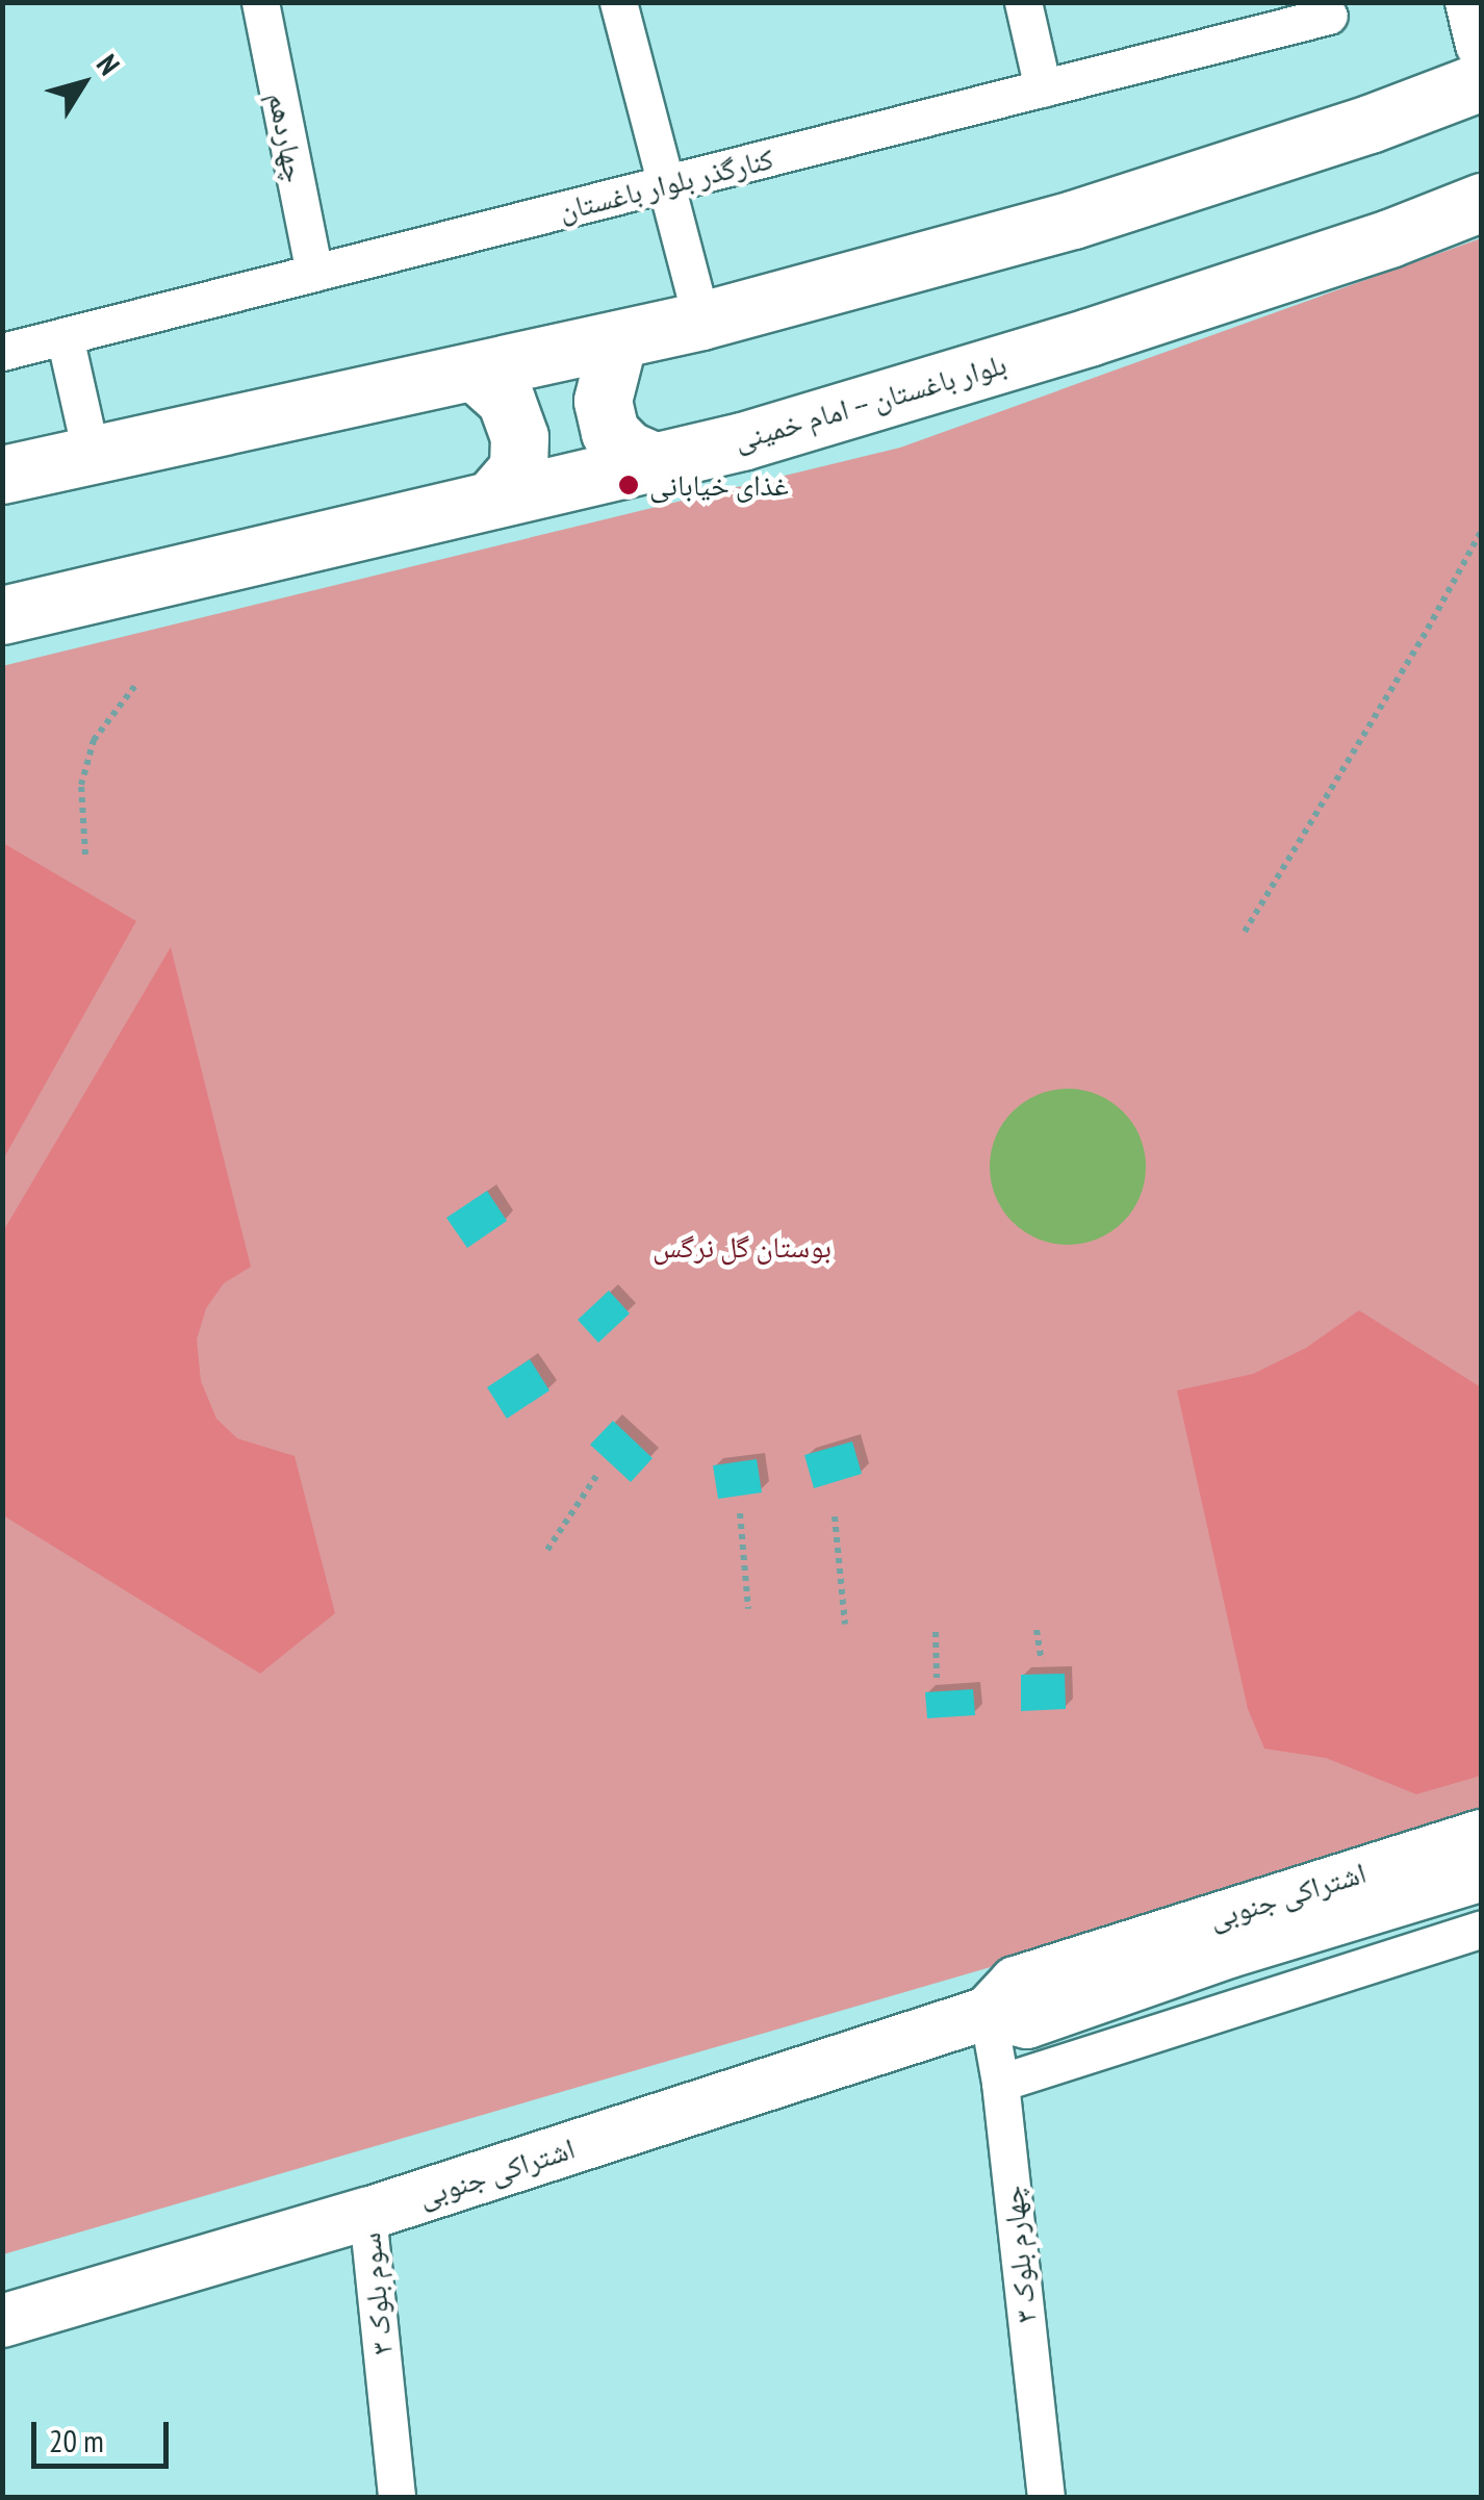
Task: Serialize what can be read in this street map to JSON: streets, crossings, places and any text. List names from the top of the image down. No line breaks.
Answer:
{"streets":{"main road":["بلوار باغستان -- امام خمینی","اشتراکی جنوبی"],"street":["چهاردهم","کنارگذر بلوار باغستان","چهارم بلوک ۳","سوم بلوک ۳"]},"crossings":[["چهاردهم","کنارگذر بلوار باغستان"],["اشتراکی جنوبی","چهارم بلوک ۳"],["اشتراکی جنوبی","سوم بلوک ۳"]],"parks":["بوستان گل نرگس"],"places":["غذای خیابانی"],"scale_bar":"20 m","north":"top right"}
